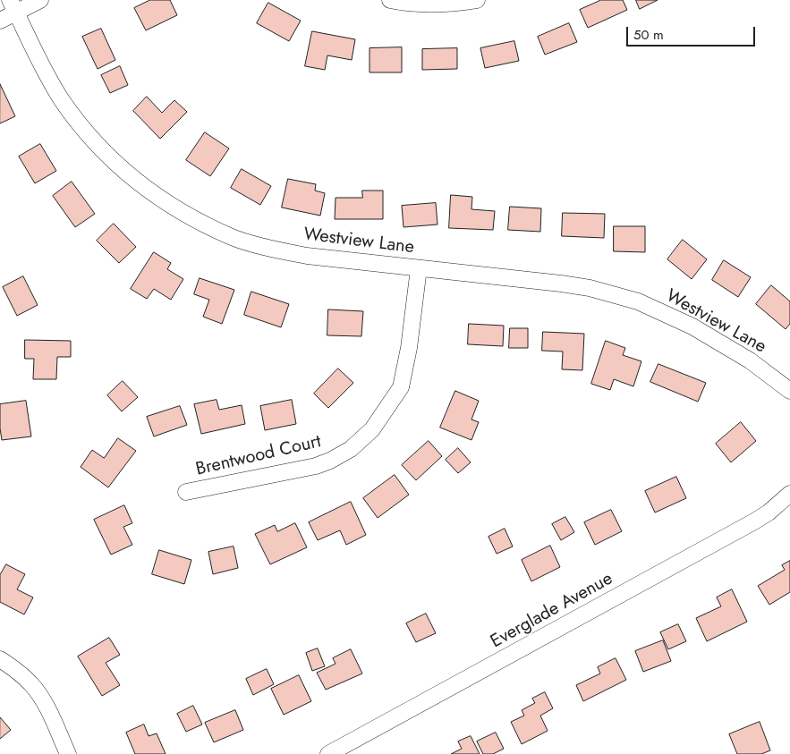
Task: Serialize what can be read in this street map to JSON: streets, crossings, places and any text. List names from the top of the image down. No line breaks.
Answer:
{"streets":{"street":["Westview Lane","Brentwood Court","Everglade Avenue"]},"crossings":[["Westview Lane","Brentwood Court"]],"scale_bar":"50 m"}
